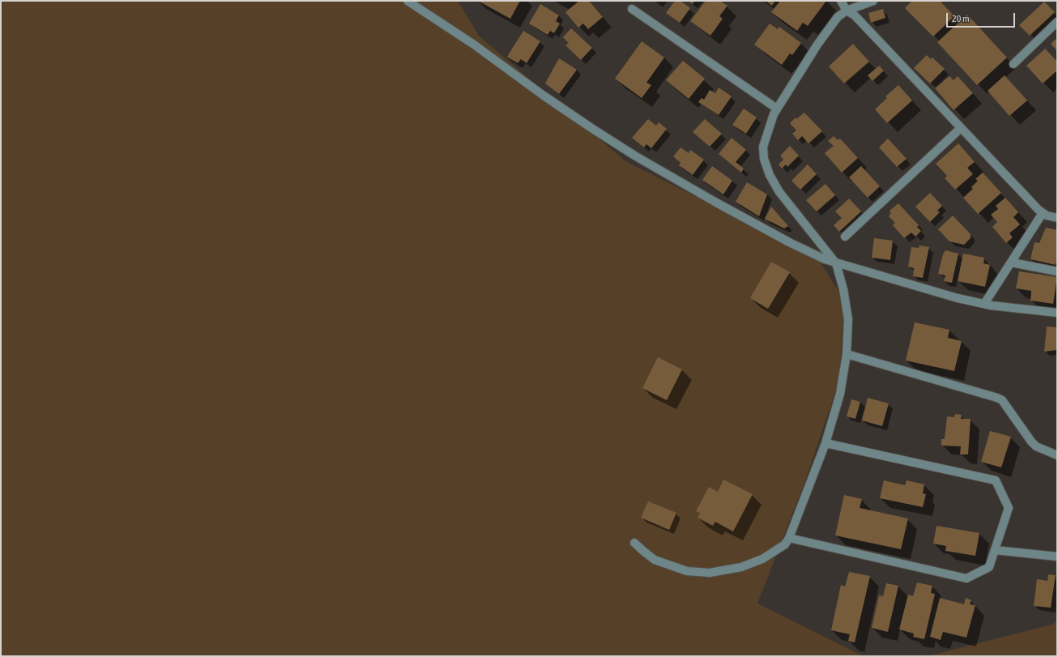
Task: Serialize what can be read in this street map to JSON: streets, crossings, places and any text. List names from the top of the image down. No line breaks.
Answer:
{"scale_bar":"20 m"}
